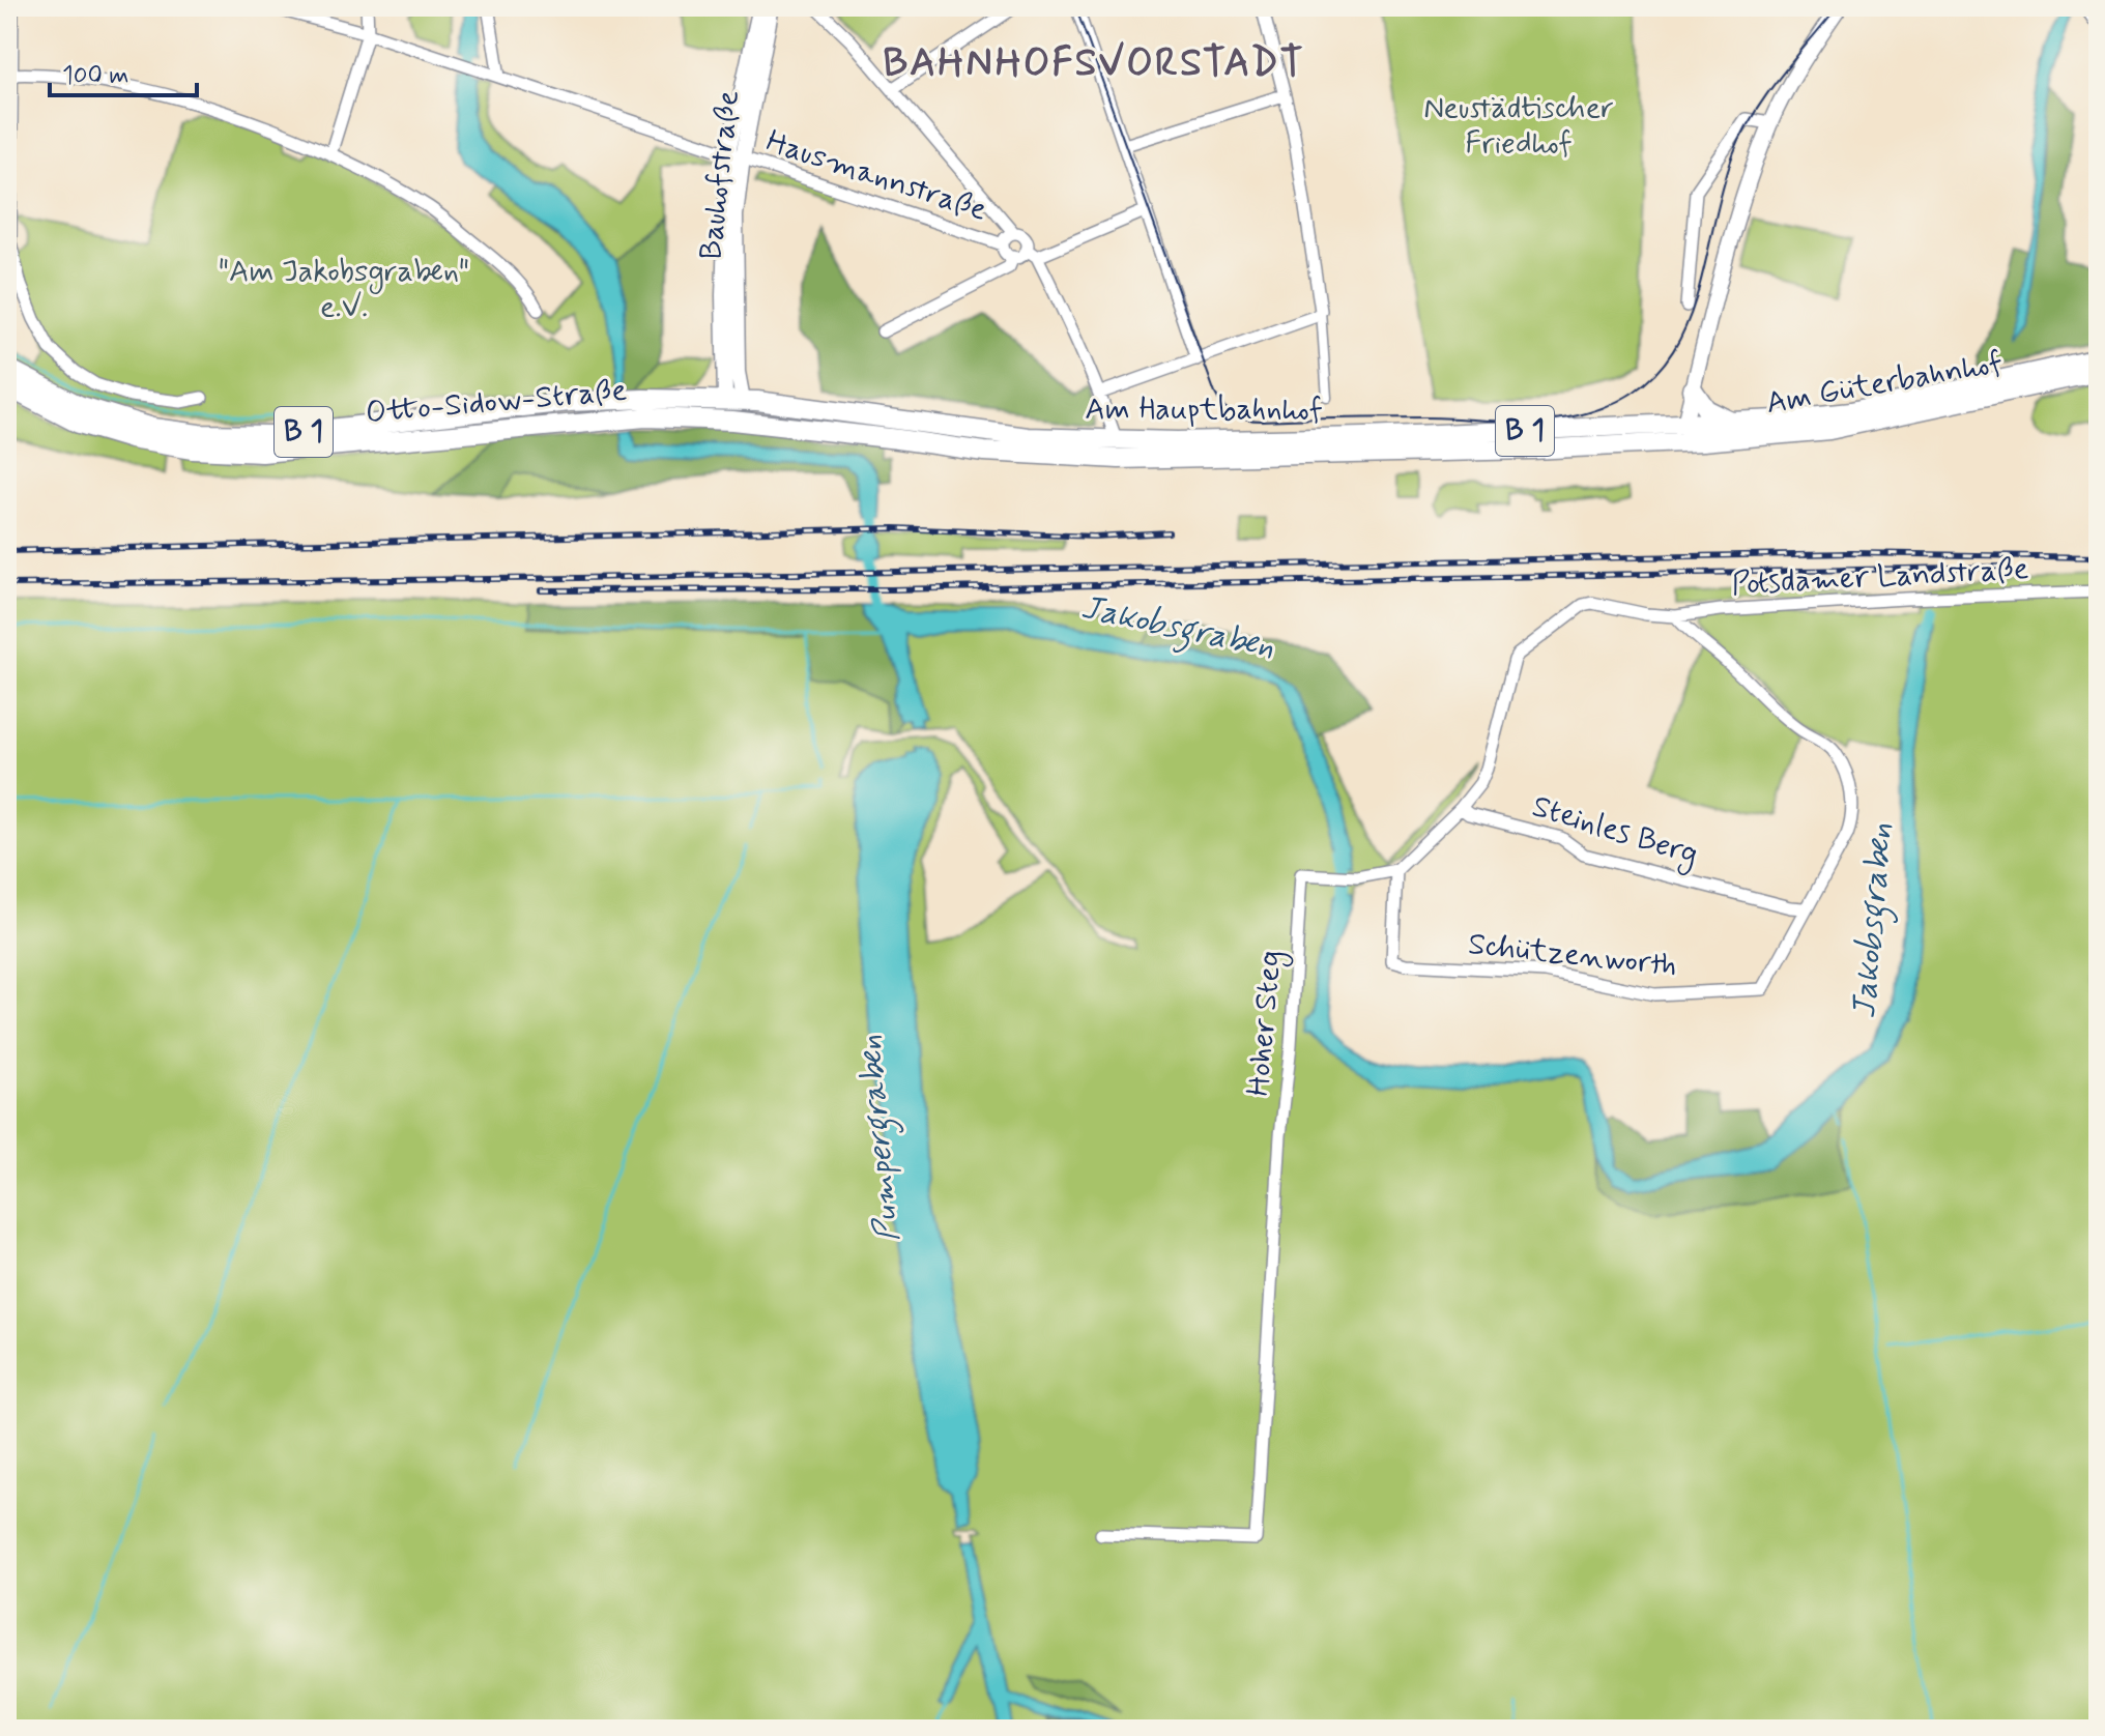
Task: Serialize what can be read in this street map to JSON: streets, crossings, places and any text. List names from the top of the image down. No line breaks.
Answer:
{"streets":{"main road":["Am Güterbahnhof","Otto-Sidow-Straße","Am Hauptbahnhof","B 1"],"street":["Bauhofstraße","Hausmannstraße","Potsdamer Landstraße","Steinles Berg","Schützenworth","Hoher Steg"]},"crossings":[["Bauhofstraße","Hausmannstraße"],["Bauhofstraße","Otto-Sidow-Straße"],["Bauhofstraße","Am Hauptbahnhof"],["Am Güterbahnhof","Am Hauptbahnhof"],["Otto-Sidow-Straße","Am Hauptbahnhof"],["Potsdamer Landstraße","Schützenworth"],["Steinles Berg","Schützenworth"],["Schützenworth","Hoher Steg"]],"districts":["BAHNHOFSVORSTADT"],"water":["Jakobsgraben","Pumpergraben"],"parks":["Neustädtischer Friedhof","\"Am Jakobsgraben\" e.V."],"scale_bar":"100 m"}
